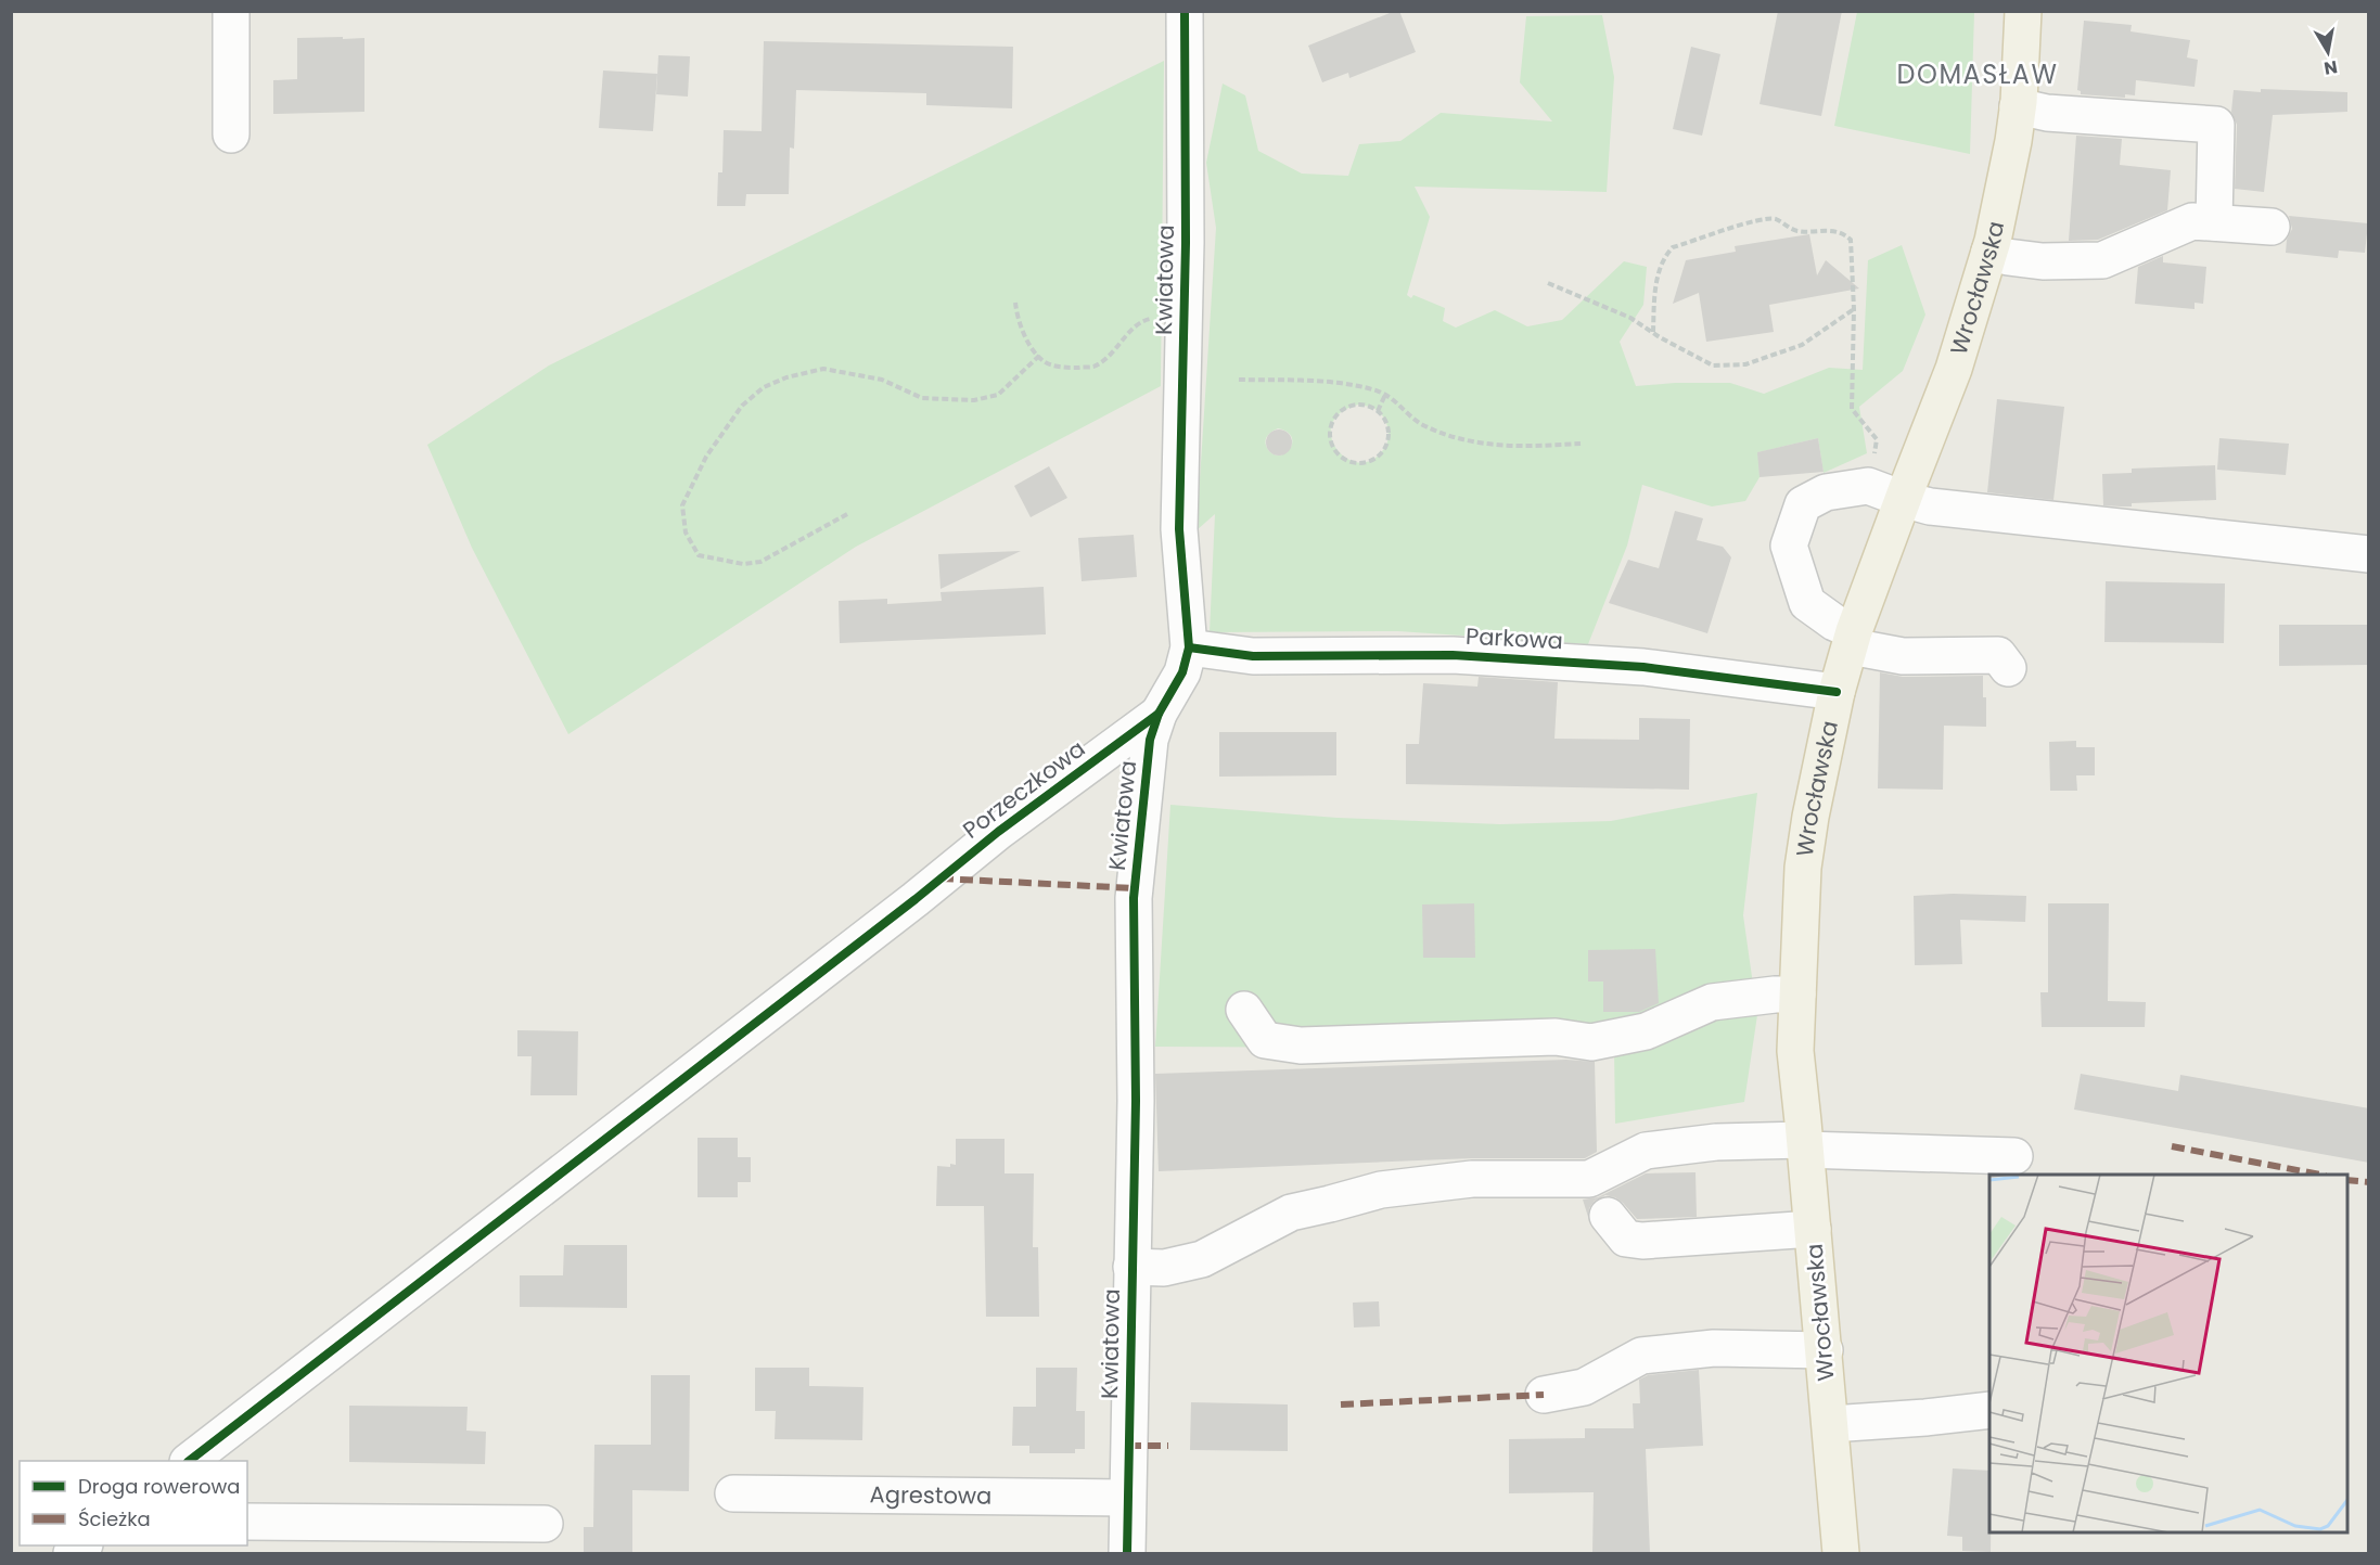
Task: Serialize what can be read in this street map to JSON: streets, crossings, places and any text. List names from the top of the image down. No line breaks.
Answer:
{"streets":{"main road":["Wrocławska"],"street":["Kwiatowa","Parkowa","Porzeczkowa","Agrestowa"]},"crossings":[["Kwiatowa","Parkowa"],["Kwiatowa","Porzeczkowa"],["Kwiatowa","Agrestowa"],["Wrocławska","Parkowa"]],"districts":["DOMASŁAW"],"legend":["Droga rowerowa","Ścieżka"],"north":"bottom"}
